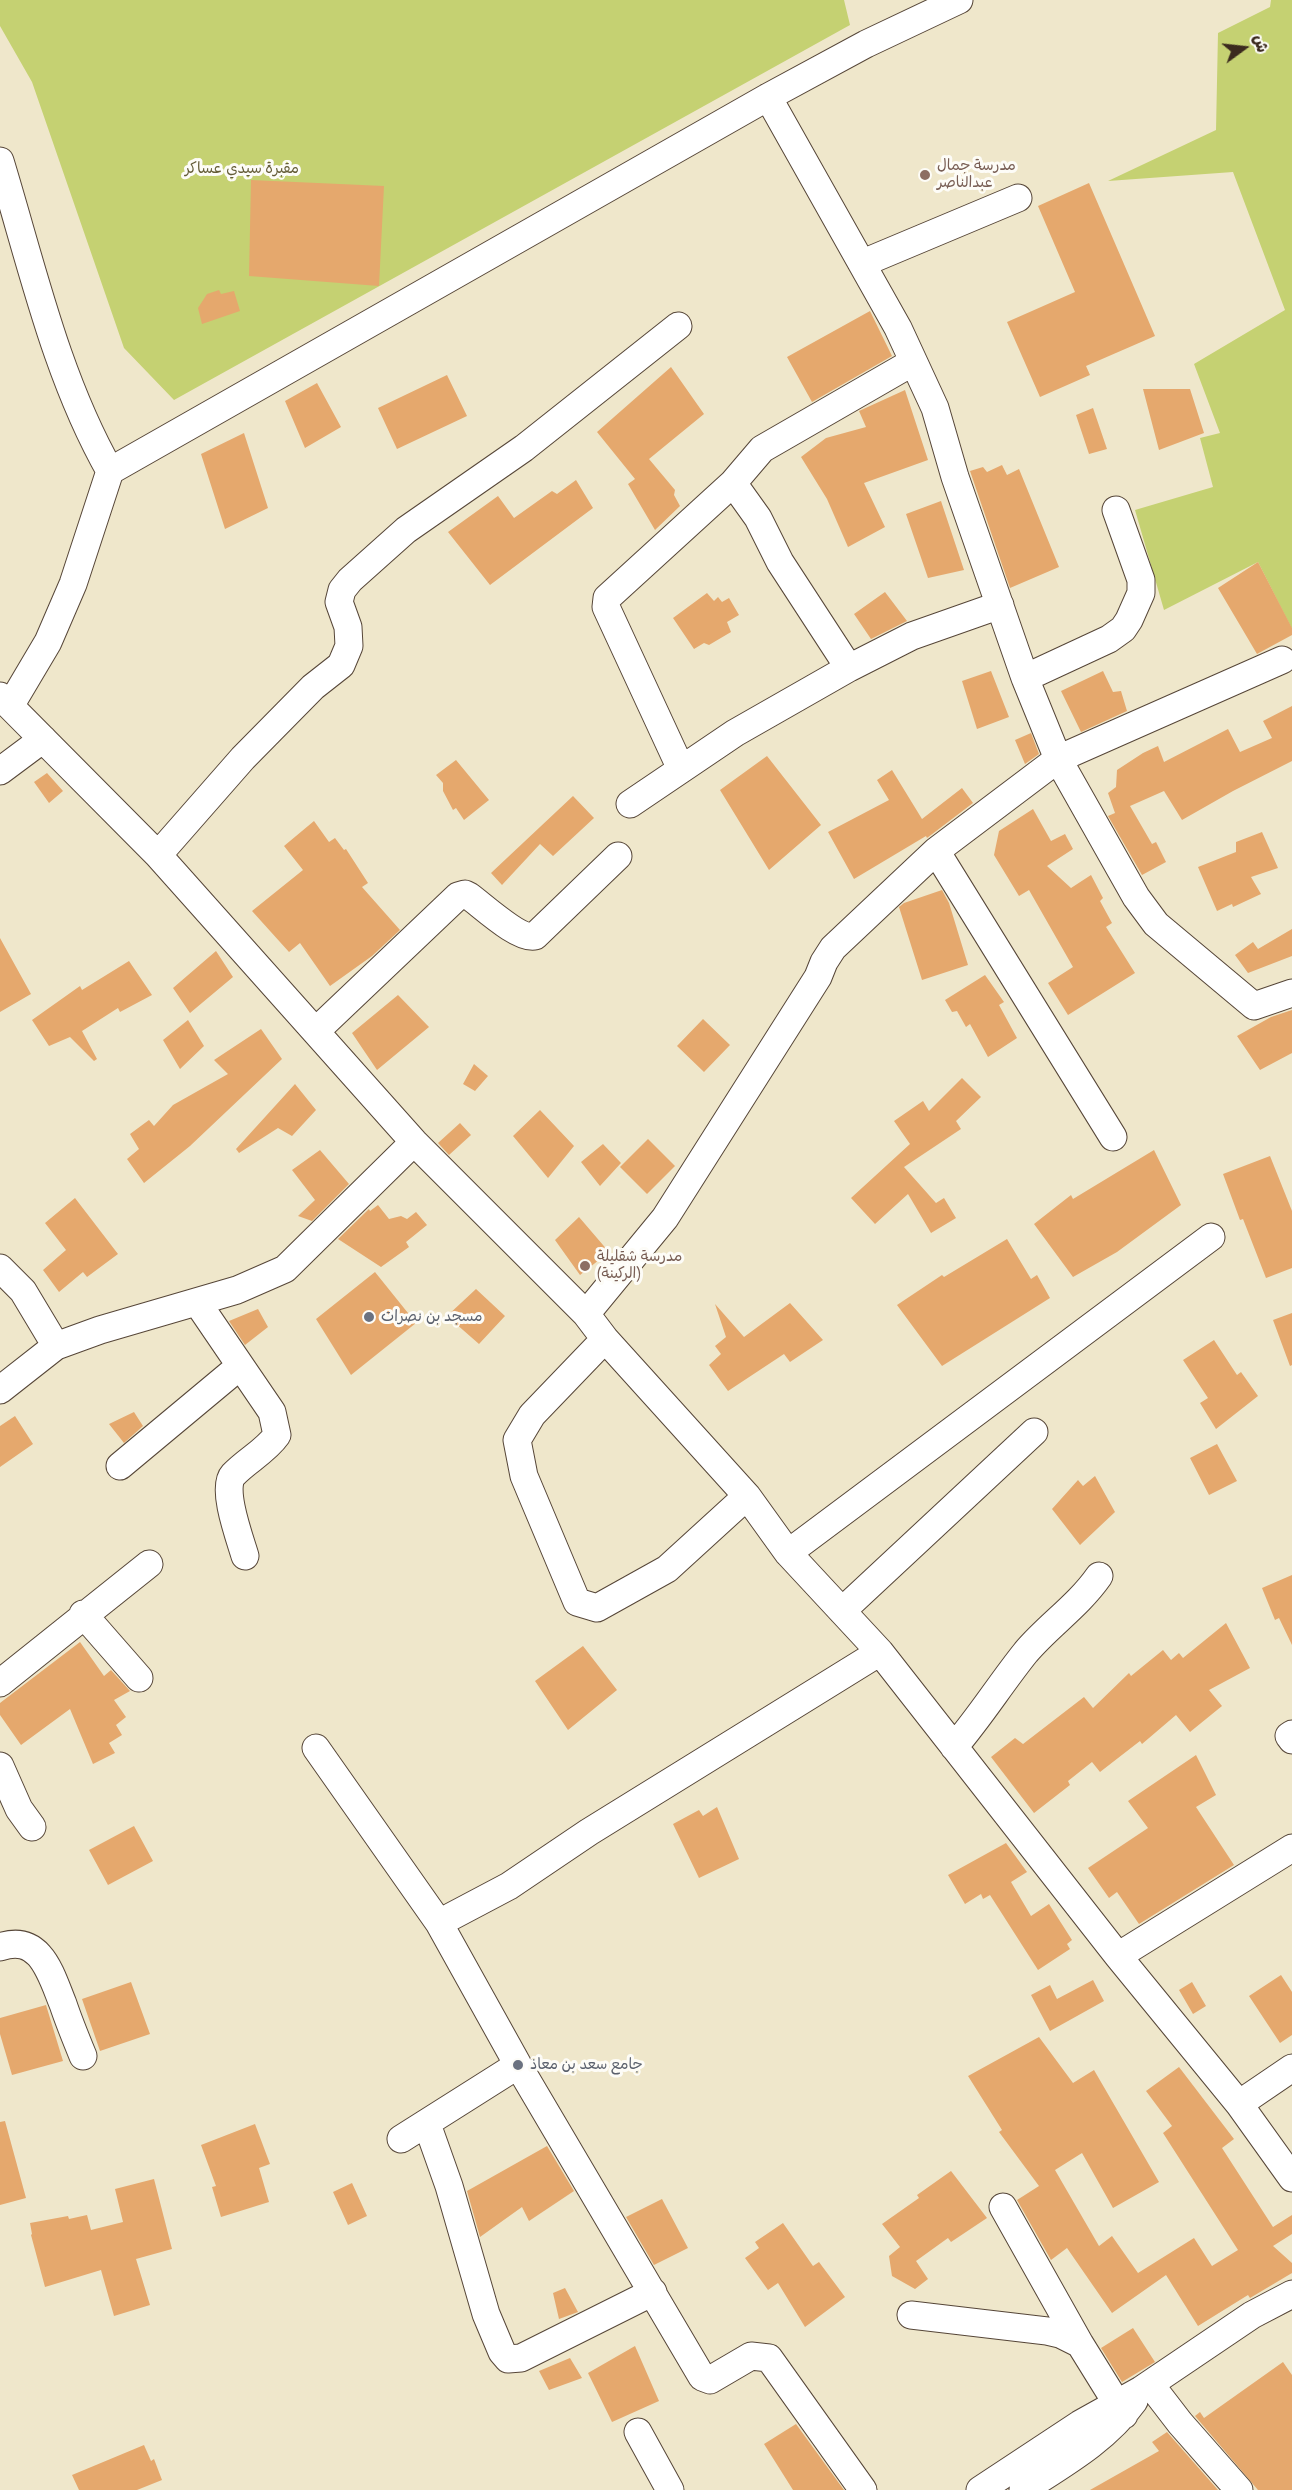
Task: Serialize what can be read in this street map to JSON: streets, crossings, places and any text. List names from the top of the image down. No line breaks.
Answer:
{"parks":["مقبرة سيدي عساكر"],"places":["مدرسة جمال عبدالناصر","مدرسة شقليلة (الركينة)","مسجد بن نصرات","جامع سعد بن معاذ"],"north":"right"}
